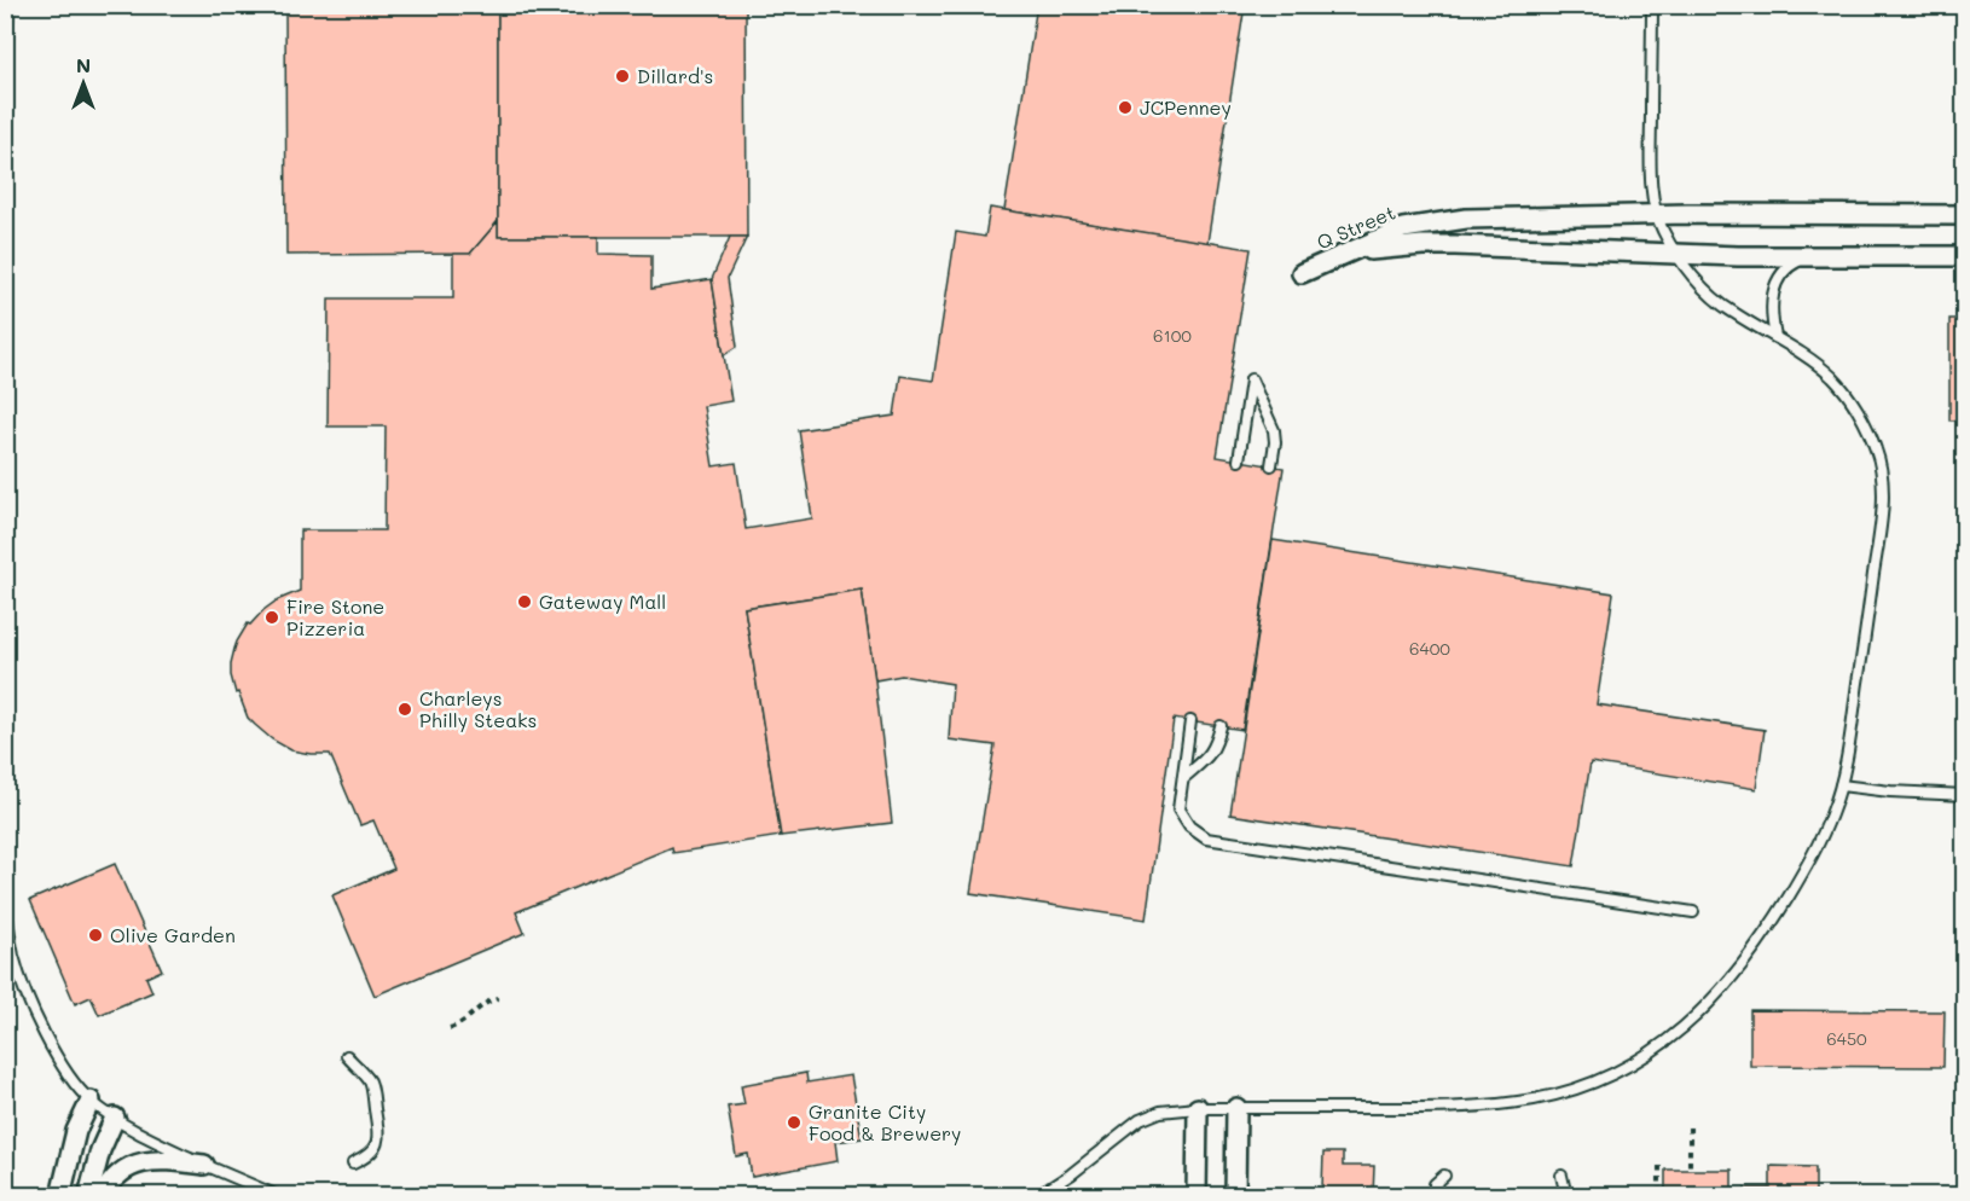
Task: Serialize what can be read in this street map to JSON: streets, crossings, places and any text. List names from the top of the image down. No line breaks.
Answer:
{"streets":{"street":["Q Street"]},"places":["Dillard's","JCPenney","Gateway Mall","Fire Stone Pizzeria","Charleys Philly Steaks","Olive Garden","Granite City Food & Brewery"],"house_numbers":["6100","6400","6450"],"north":"top"}
